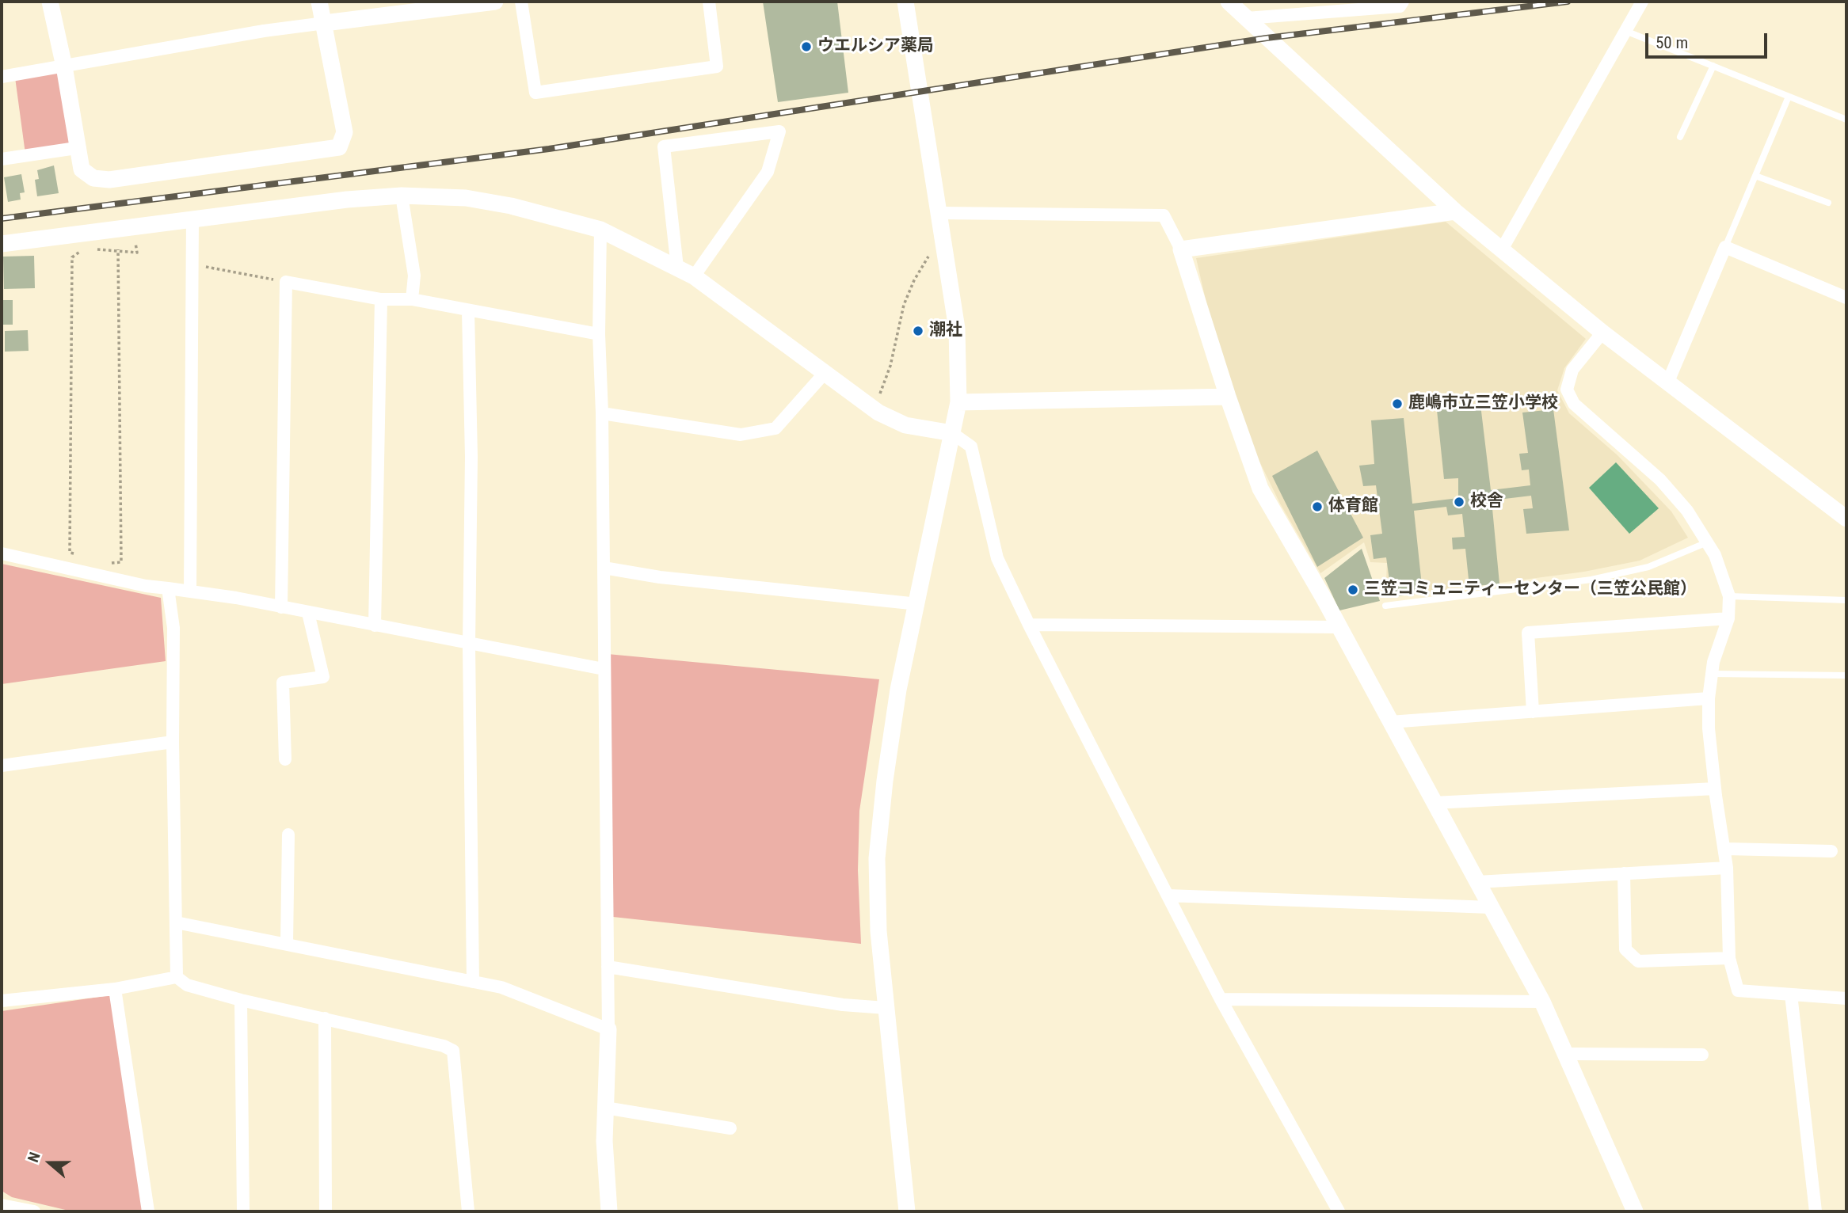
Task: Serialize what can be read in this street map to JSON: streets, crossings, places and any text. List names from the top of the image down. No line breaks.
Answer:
{"places":["ウエルシア薬局","潮社","鹿嶋市立三笠小学校","校舎","体育館","三笠コミュニティーセンター（三笠公民館）"],"scale_bar":"50 m","north":"left"}
